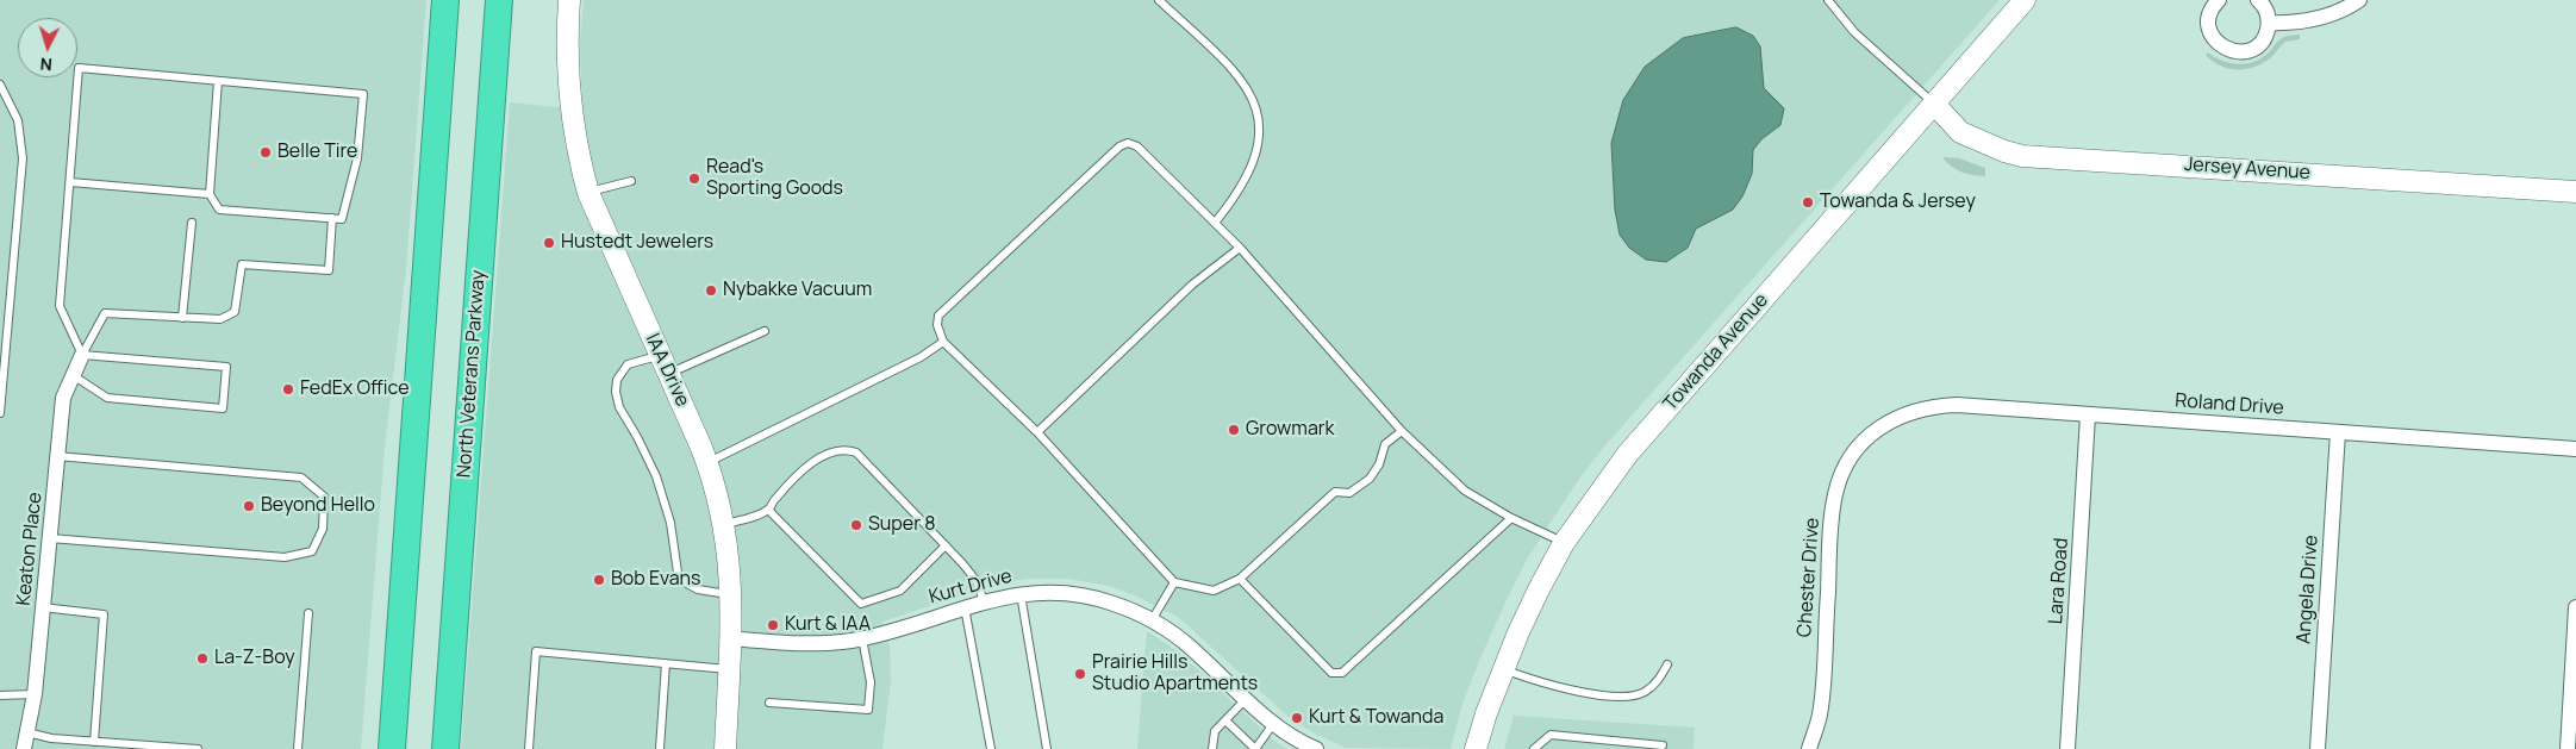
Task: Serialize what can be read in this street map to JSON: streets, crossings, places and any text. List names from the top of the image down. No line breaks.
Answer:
{"streets":{"highway":["North Veterans Parkway"],"street":["Jersey Avenue","Towanda Avenue","IAA Drive","Roland Drive","Keaton Place","Chester Drive","Lara Road","Kurt Drive","Angela Drive"]},"crossings":[["Jersey Avenue","Towanda Avenue"],["IAA Drive","Kurt Drive"],["Roland Drive","Chester Drive"],["Roland Drive","Lara Road"],["Roland Drive","Angela Drive"]],"places":["Belle Tire","Read's Sporting Goods","Towanda & Jersey","Hustedt Jewelers","Nybakke Vacuum","FedEx Office","Growmark","Beyond Hello","Super 8","Bob Evans","Kurt & IAA","La-Z-Boy","Prairie Hills Studio Apartments","Kurt & Towanda"],"north":"bottom"}
